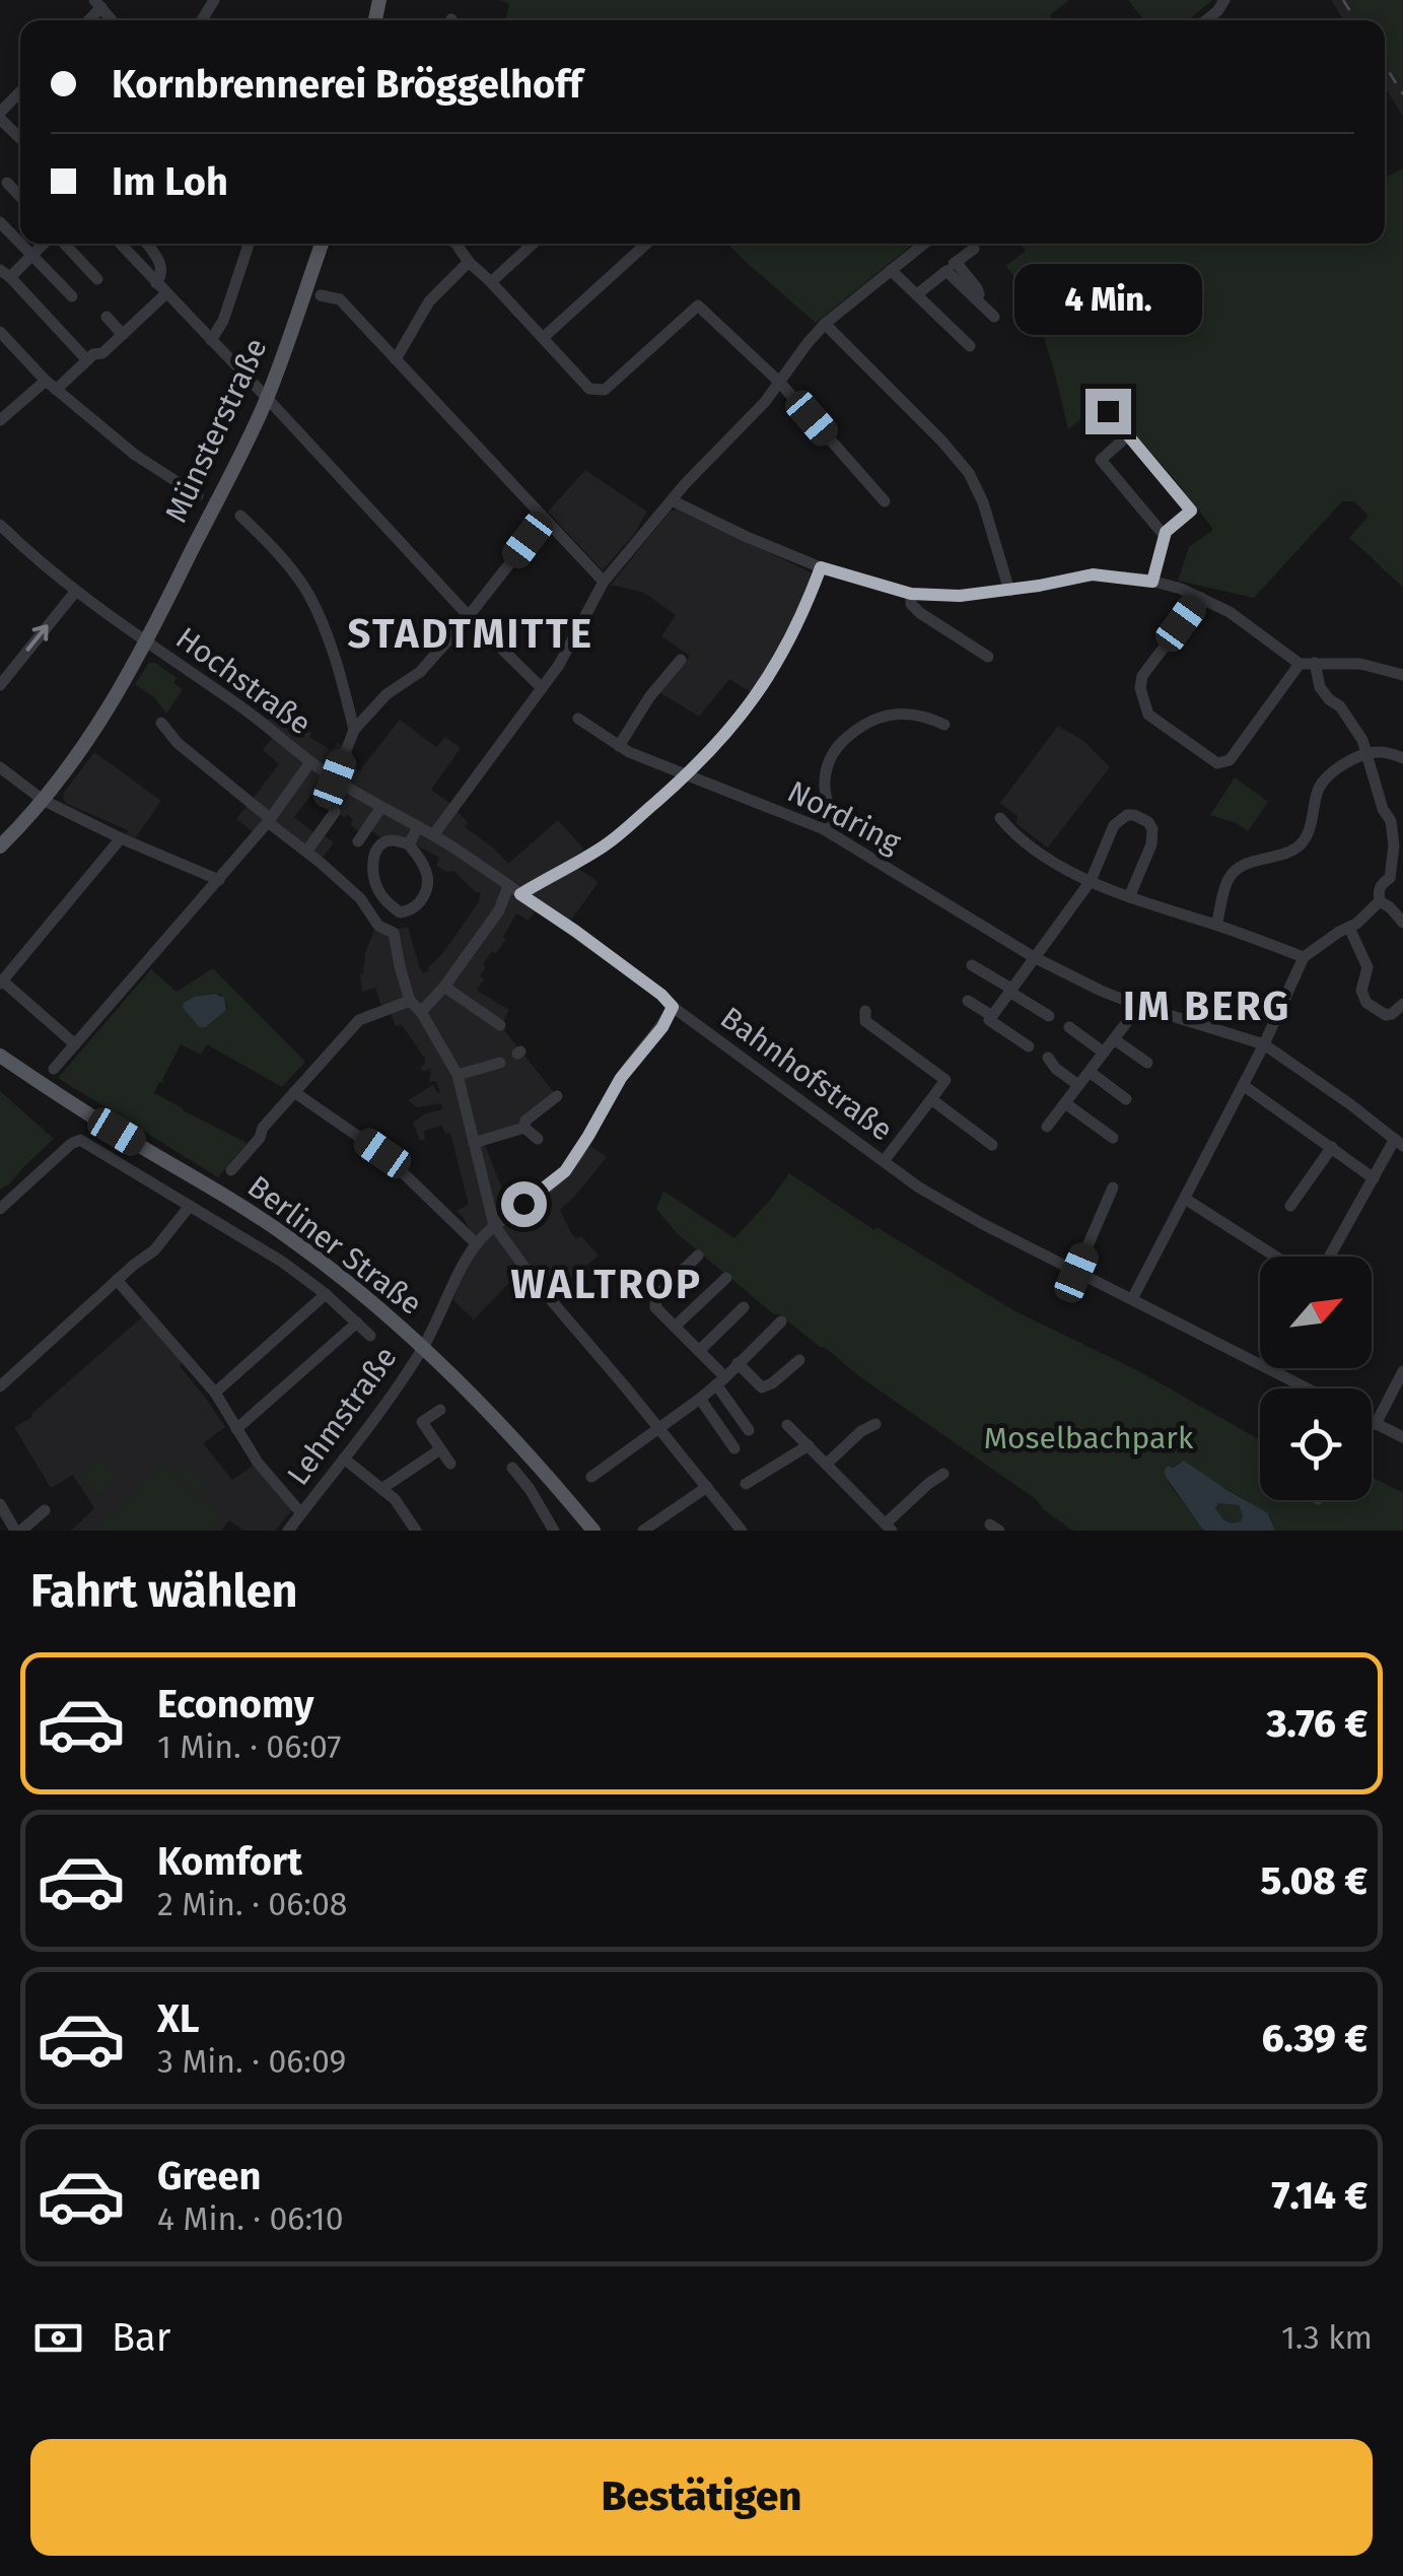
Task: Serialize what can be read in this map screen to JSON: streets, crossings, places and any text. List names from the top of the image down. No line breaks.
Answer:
{"streets":{"main road":["Münsterstraße","Berliner Straße"],"street":["Hochstraße","Nordring","Bahnhofstraße","Lehmstraße"]},"crossings":[["Münsterstraße","Hochstraße"],["Hochstraße","Bahnhofstraße"],["Bahnhofstraße","Lehmstraße"],["Berliner Straße","Lehmstraße"]],"districts":["STADTMITTE","IM BERG","WALTROP"],"parks":["Moselbachpark"],"north":"top right","page":{"banner":["Kornbrennerei Bröggelhoff","Im Loh"],"bubble":"4 Min.","heading":"Fahrt wählen","list":[{"name":"Economy","note":"1 Min. · 06:07","value":"3.76 €"},{"name":"Komfort","note":"2 Min. · 06:08","value":"5.08 €"},{"name":"XL","note":"3 Min. · 06:09","value":"6.39 €"},{"name":"Green","note":"4 Min. · 06:10","value":"7.14 €"}],"pay":["Bar","1.3 km"],"buttons":"Bestätigen"}}
